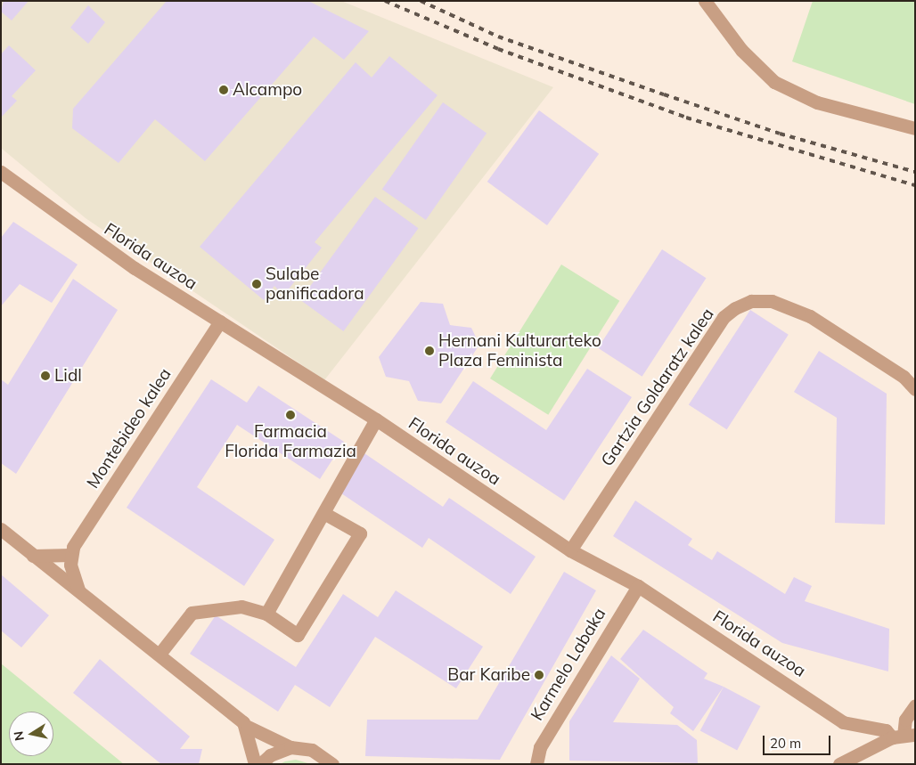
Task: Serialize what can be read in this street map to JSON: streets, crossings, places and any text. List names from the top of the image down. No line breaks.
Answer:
{"streets":{"street":["Florida auzoa","Gartzia Goldaratz kalea","Montebideo kalea","Karmelo Labaka"]},"crossings":[["Florida auzoa","Gartzia Goldaratz kalea"],["Florida auzoa","Montebideo kalea"],["Florida auzoa","Karmelo Labaka"]],"places":["Alcampo","Sulabe panificadora","Hernani Kulturarteko Plaza Feminista","Lidl","Farmacia Florida Farmazia","Bar Karibe"],"scale_bar":"20 m","north":"left"}
